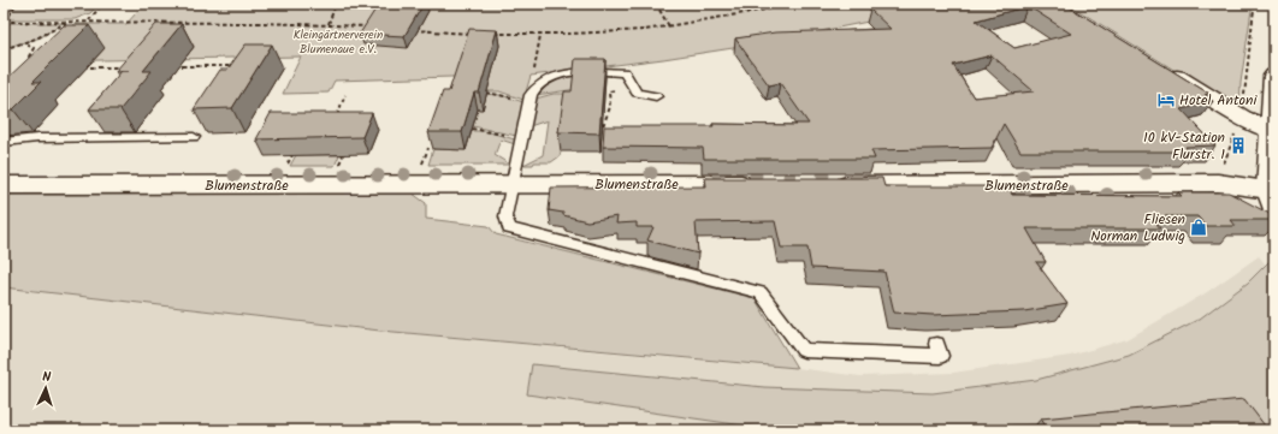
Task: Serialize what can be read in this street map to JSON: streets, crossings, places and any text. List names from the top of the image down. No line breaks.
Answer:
{"streets":{"street":["Blumenstraße"]},"parks":["Kleingärtnerverein Blumenaue e.V."],"places":{"hotel":["Hotel Antoni"],"building":["10 kV-Station Flurstr. 1"],"shop":["Fliesen Norman Ludwig"]},"north":"top"}
